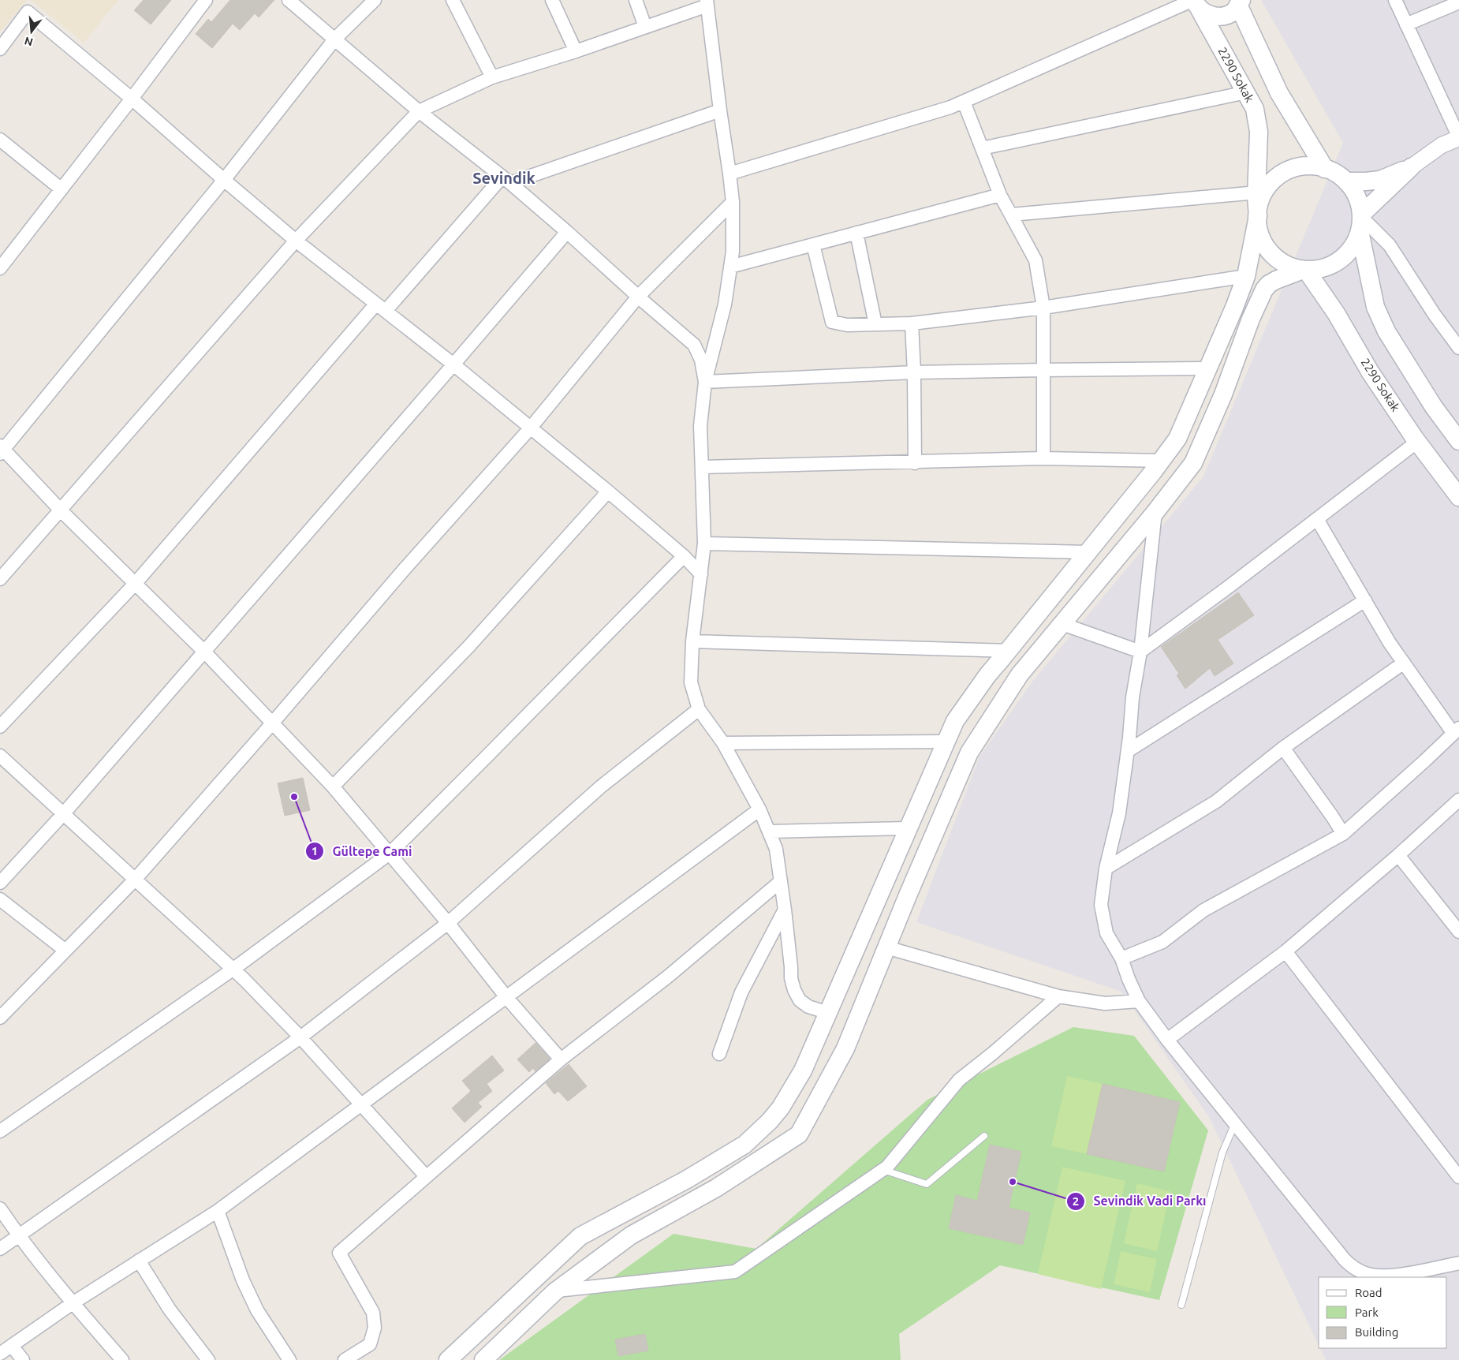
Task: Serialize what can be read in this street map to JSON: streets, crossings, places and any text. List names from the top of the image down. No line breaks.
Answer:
{"streets":{"main road":["2290 Sokak"]},"districts":["Sevindik"],"places":["Gültepe Cami","Sevindik Vadi Parkı"],"legend":["Road","Park","Building"],"north":"bottom"}
